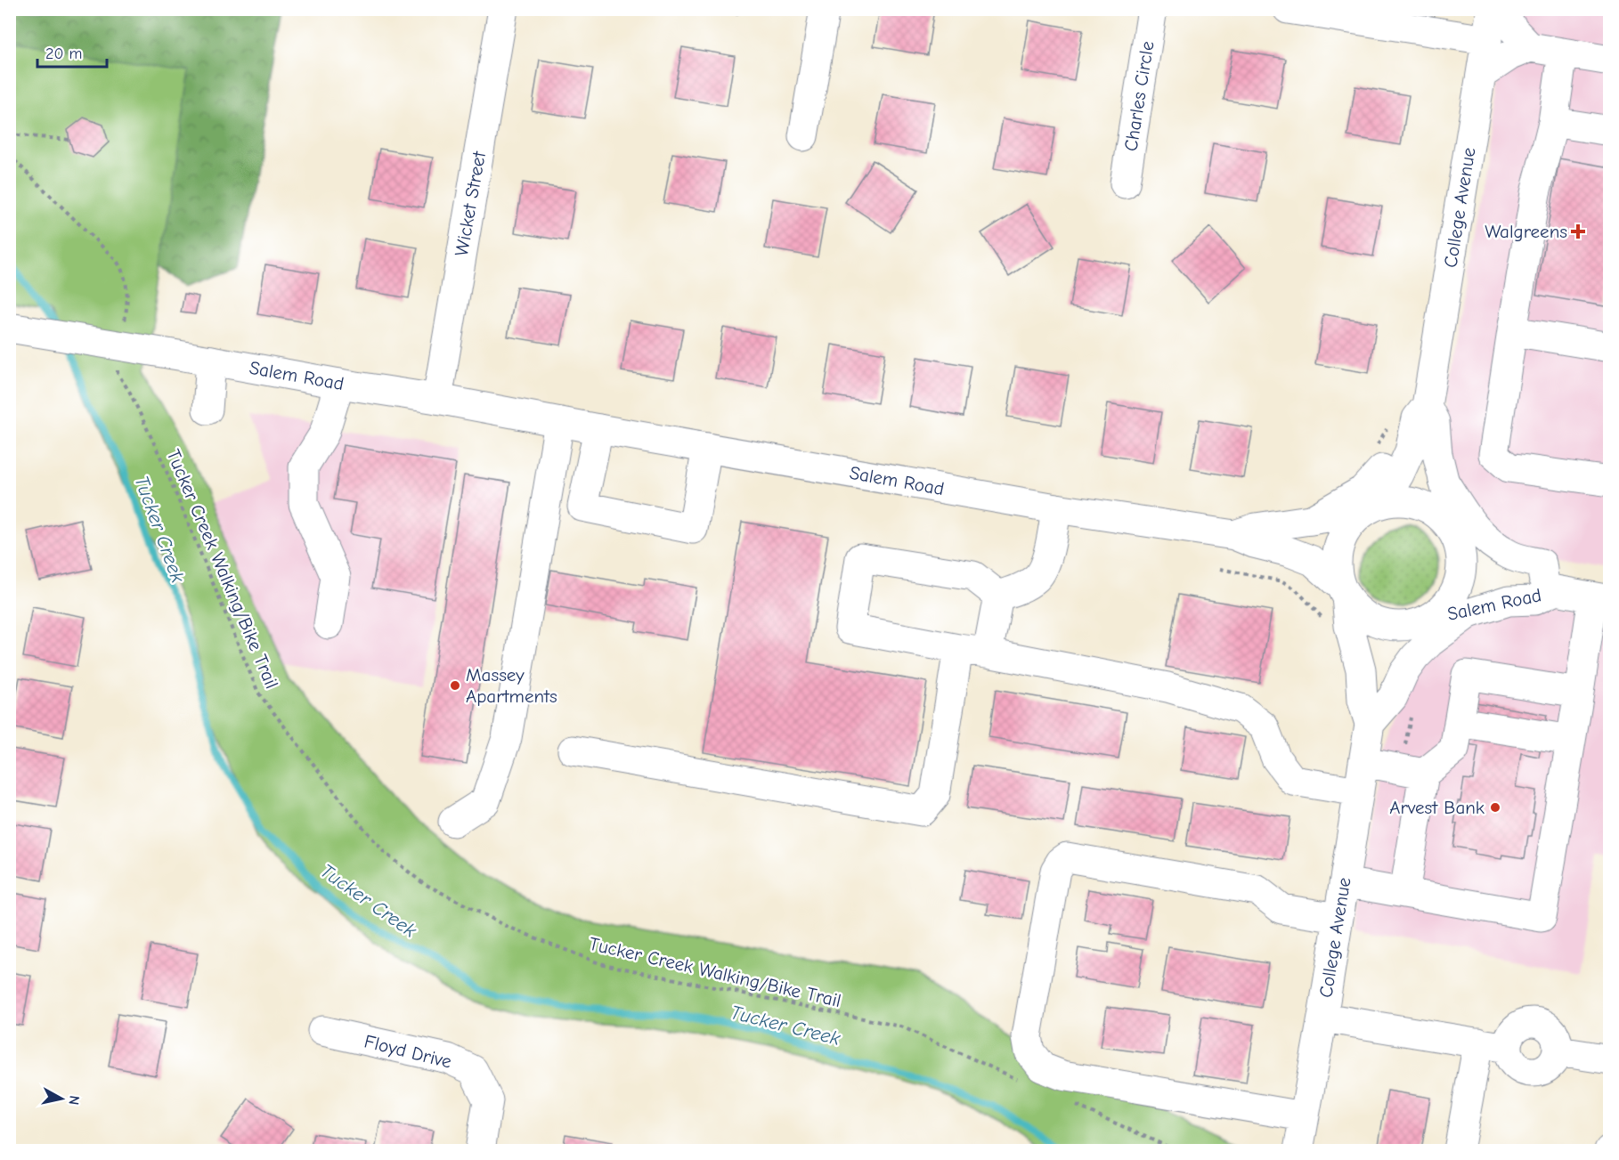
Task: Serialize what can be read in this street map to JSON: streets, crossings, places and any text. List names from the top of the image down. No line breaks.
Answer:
{"streets":{"street":["Charles Circle","Wicket Street","College Avenue","Salem Road","Floyd Drive"],"path":["Tucker Creek Walking/Bike Trail"]},"crossings":[["Wicket Street","Salem Road"],["College Avenue","Salem Road"]],"water":["Tucker Creek"],"places":{"health":["Walgreens"],"other":["Massey Apartments","Arvest Bank"]},"scale_bar":"20 m","north":"right"}
